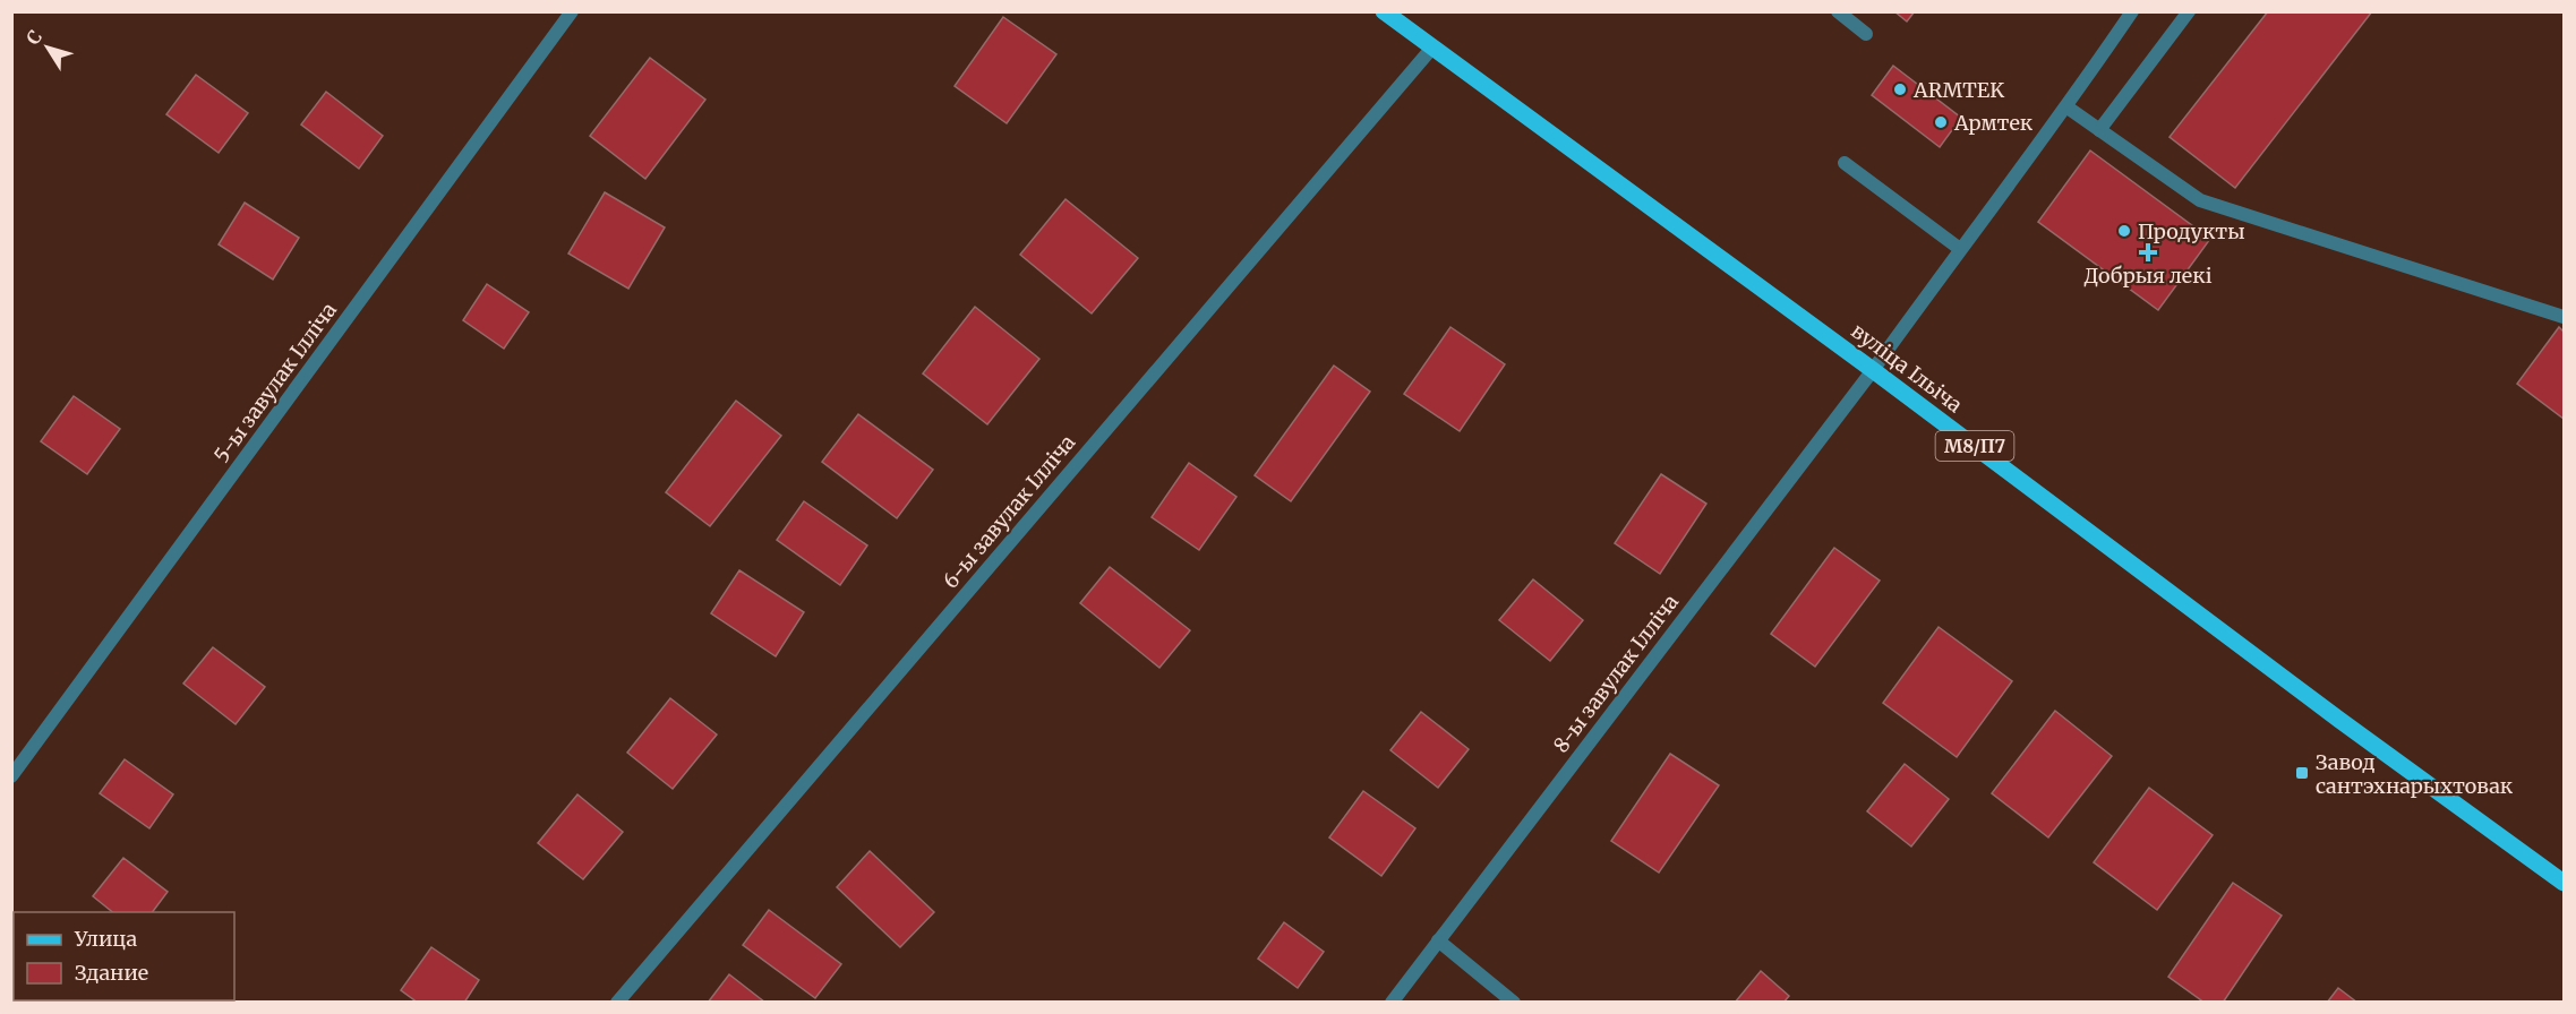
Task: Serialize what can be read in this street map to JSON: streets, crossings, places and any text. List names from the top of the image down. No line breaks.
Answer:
{"streets":{"main road":["вуліца Ільіча","М8/П7"],"street":["5-ы завулак Ілліча","6-ы завулак Ілліча","8-ы завулак Ілліча"]},"crossings":[["вуліца Ільіча","6-ы завулак Ілліча"],["вуліца Ільіча","8-ы завулак Ілліча"]],"places":{"other":["ARMTEK","Армтек","Продукты"],"health":["Добрыя лекі"],"transit":["Завод сантэхнарыхтовак"]},"legend":["Улица","Здание"],"north":"top left"}
